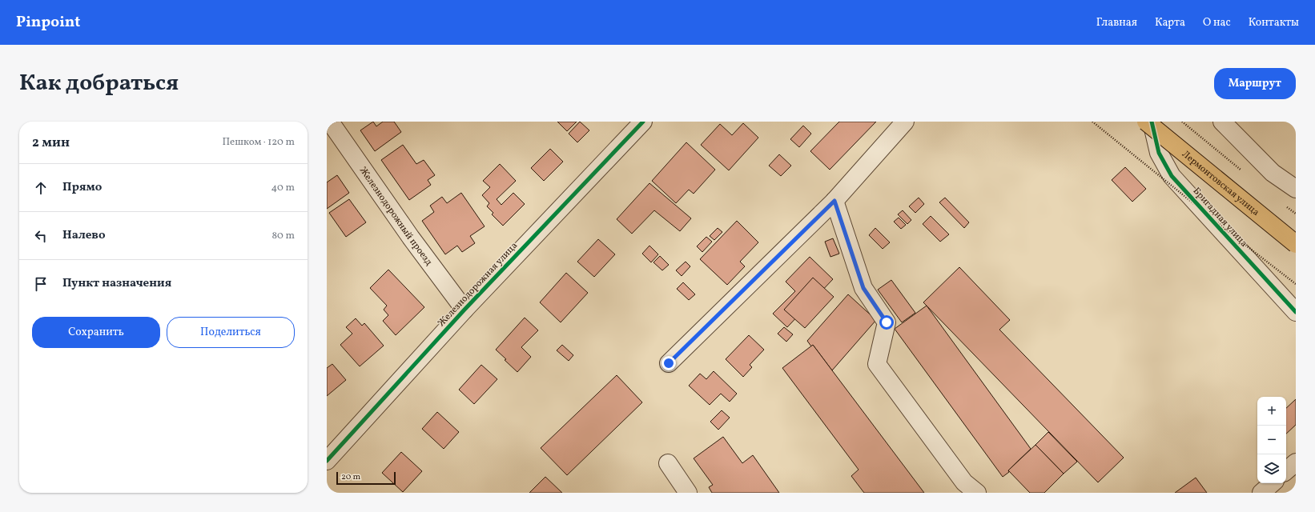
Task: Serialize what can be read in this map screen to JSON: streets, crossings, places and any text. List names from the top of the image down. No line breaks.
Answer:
{"streets":{"main road":["Лермонтовская улица"],"street":["Железнодорожный проезд","Бригадная улица","Железнодорожная улица"]},"crossings":[["Железнодорожный проезд","Железнодорожная улица"]],"scale_bar":"20 m","page":{"header":"Pinpoint","nav":["Главная","Карта","О нас","Контакты"],"title":"Как добраться","buttons":["Маршрут",["Сохранить","Поделиться"]],"heading":["2 мин","Пешком · 120 m"],"list":[["Прямо","40 m"],["Налево","80 m"],"Пункт назначения"],"map_buttons":["+","−"],"scale":"20 m"}}
